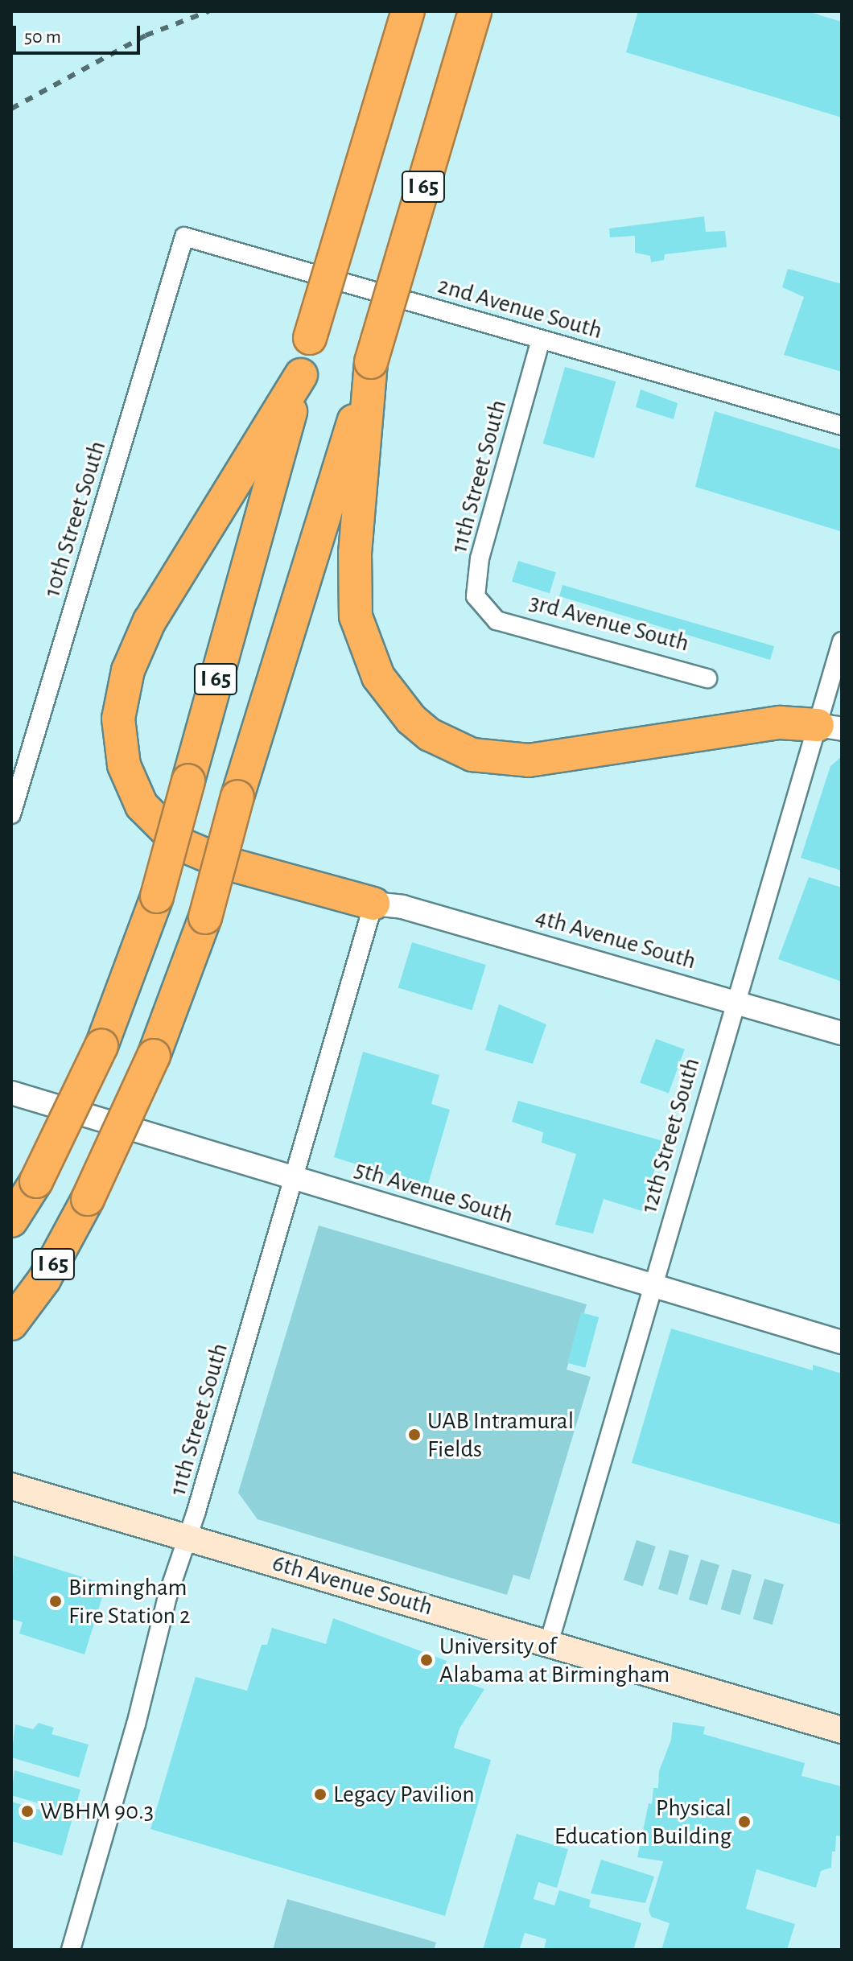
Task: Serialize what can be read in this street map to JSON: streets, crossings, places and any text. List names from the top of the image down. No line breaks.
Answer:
{"streets":{"highway":["I 65"],"main road":["6th Avenue South"],"street":["2nd Avenue South","11th Street South","10th Street South","3rd Avenue South","4th Avenue South","12th Street South","5th Avenue South"]},"crossings":[["2nd Avenue South","11th Street South"],["2nd Avenue South","10th Street South"],["11th Street South","3rd Avenue South"],["11th Street South","4th Avenue South"],["11th Street South","5th Avenue South"],["11th Street South","6th Avenue South"],["4th Avenue South","12th Street South"],["12th Street South","5th Avenue South"],["12th Street South","6th Avenue South"]],"places":["UAB Intramural Fields","Birmingham Fire Station 2","University of Alabama at Birmingham","Legacy Pavilion","WBHM 90.3","Physical Education Building"],"scale_bar":"50 m"}
